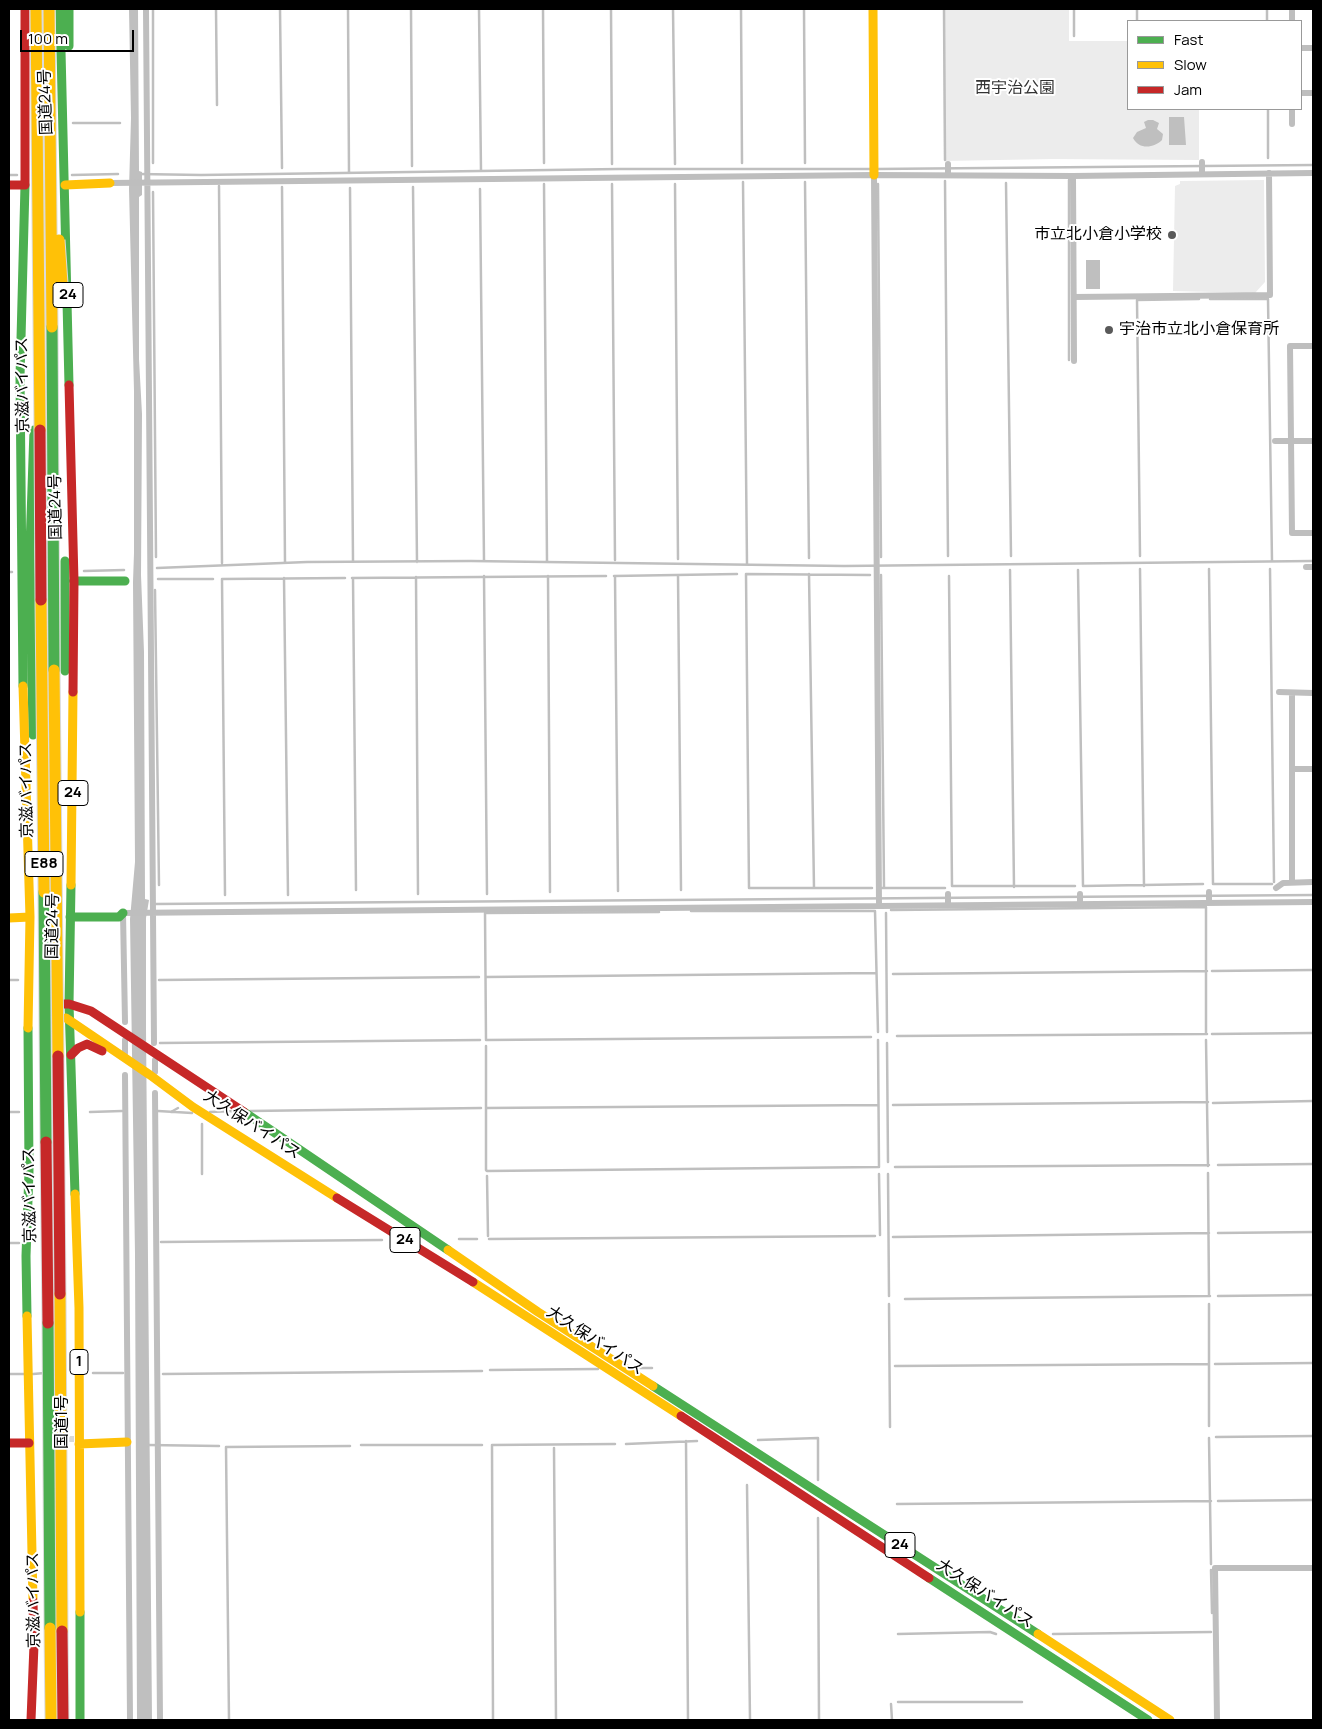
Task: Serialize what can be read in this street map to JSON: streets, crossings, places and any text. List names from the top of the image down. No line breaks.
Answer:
{"streets":{"main road":["国道24号","24","京滋バイパス","E88","大久保バイパス","1","国道1号"]},"crossings":[["国道24号","大久保バイパス"],["国道24号","国道1号"],["大久保バイパス","国道1号"]],"parks":["西宇治公園"],"places":["市立北小倉小学校","宇治市立北小倉保育所"],"legend":["Fast","Slow","Jam"],"scale_bar":"100 m"}
